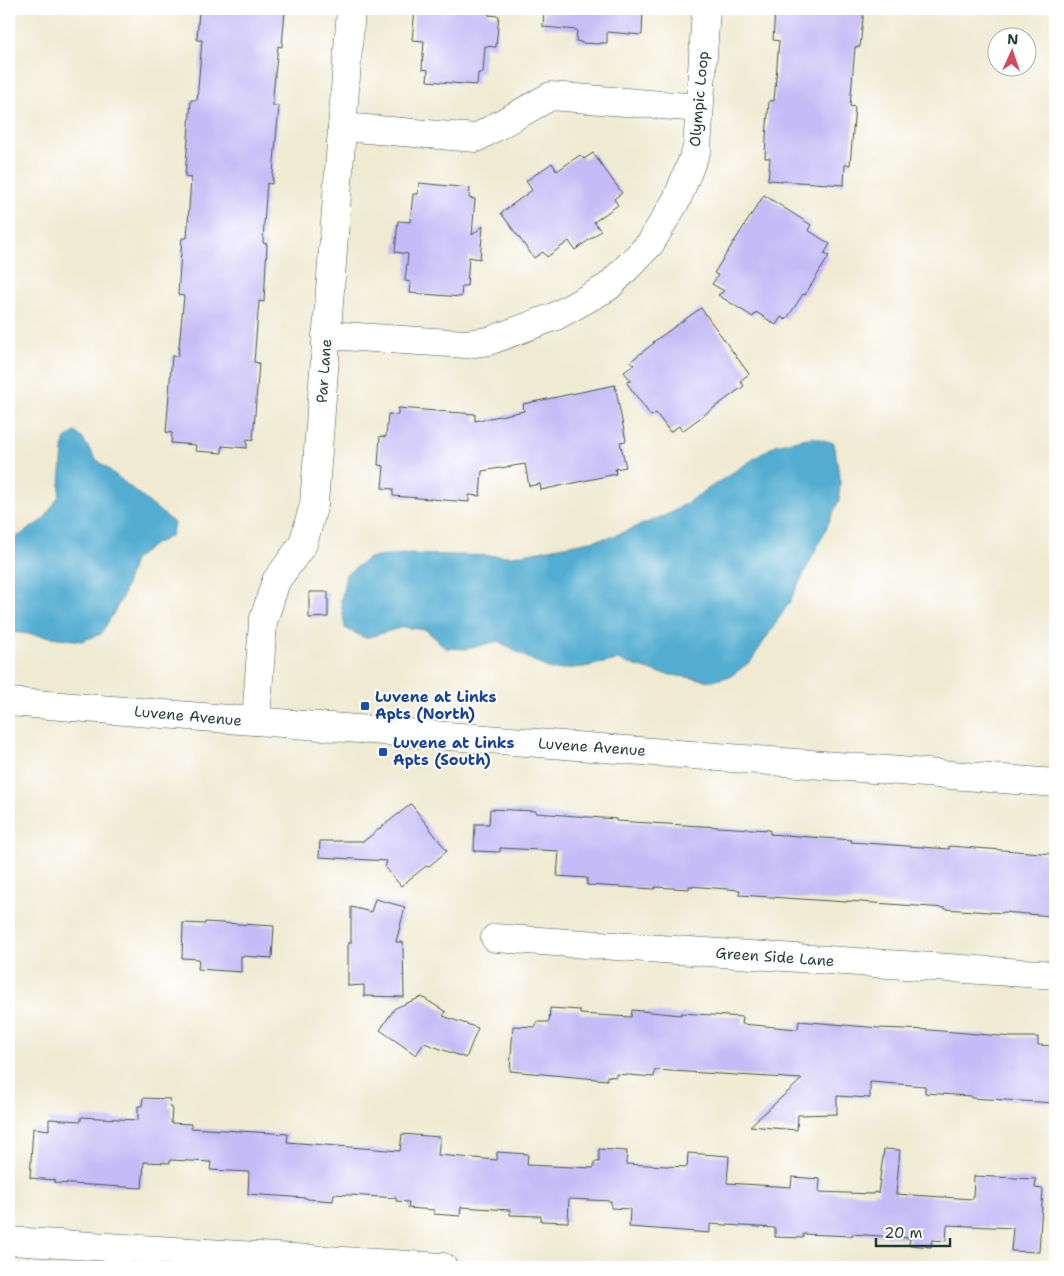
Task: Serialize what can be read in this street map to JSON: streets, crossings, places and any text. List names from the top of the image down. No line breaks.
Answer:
{"streets":{"street":["Olympic Loop","Par Lane","Luvene Avenue","Green Side Lane"]},"crossings":[["Olympic Loop","Par Lane"],["Par Lane","Luvene Avenue"]],"places":{"transit":["Luvene at Links Apts (North)","Luvene at Links Apts (South)"]},"scale_bar":"20 m","north":"top"}
